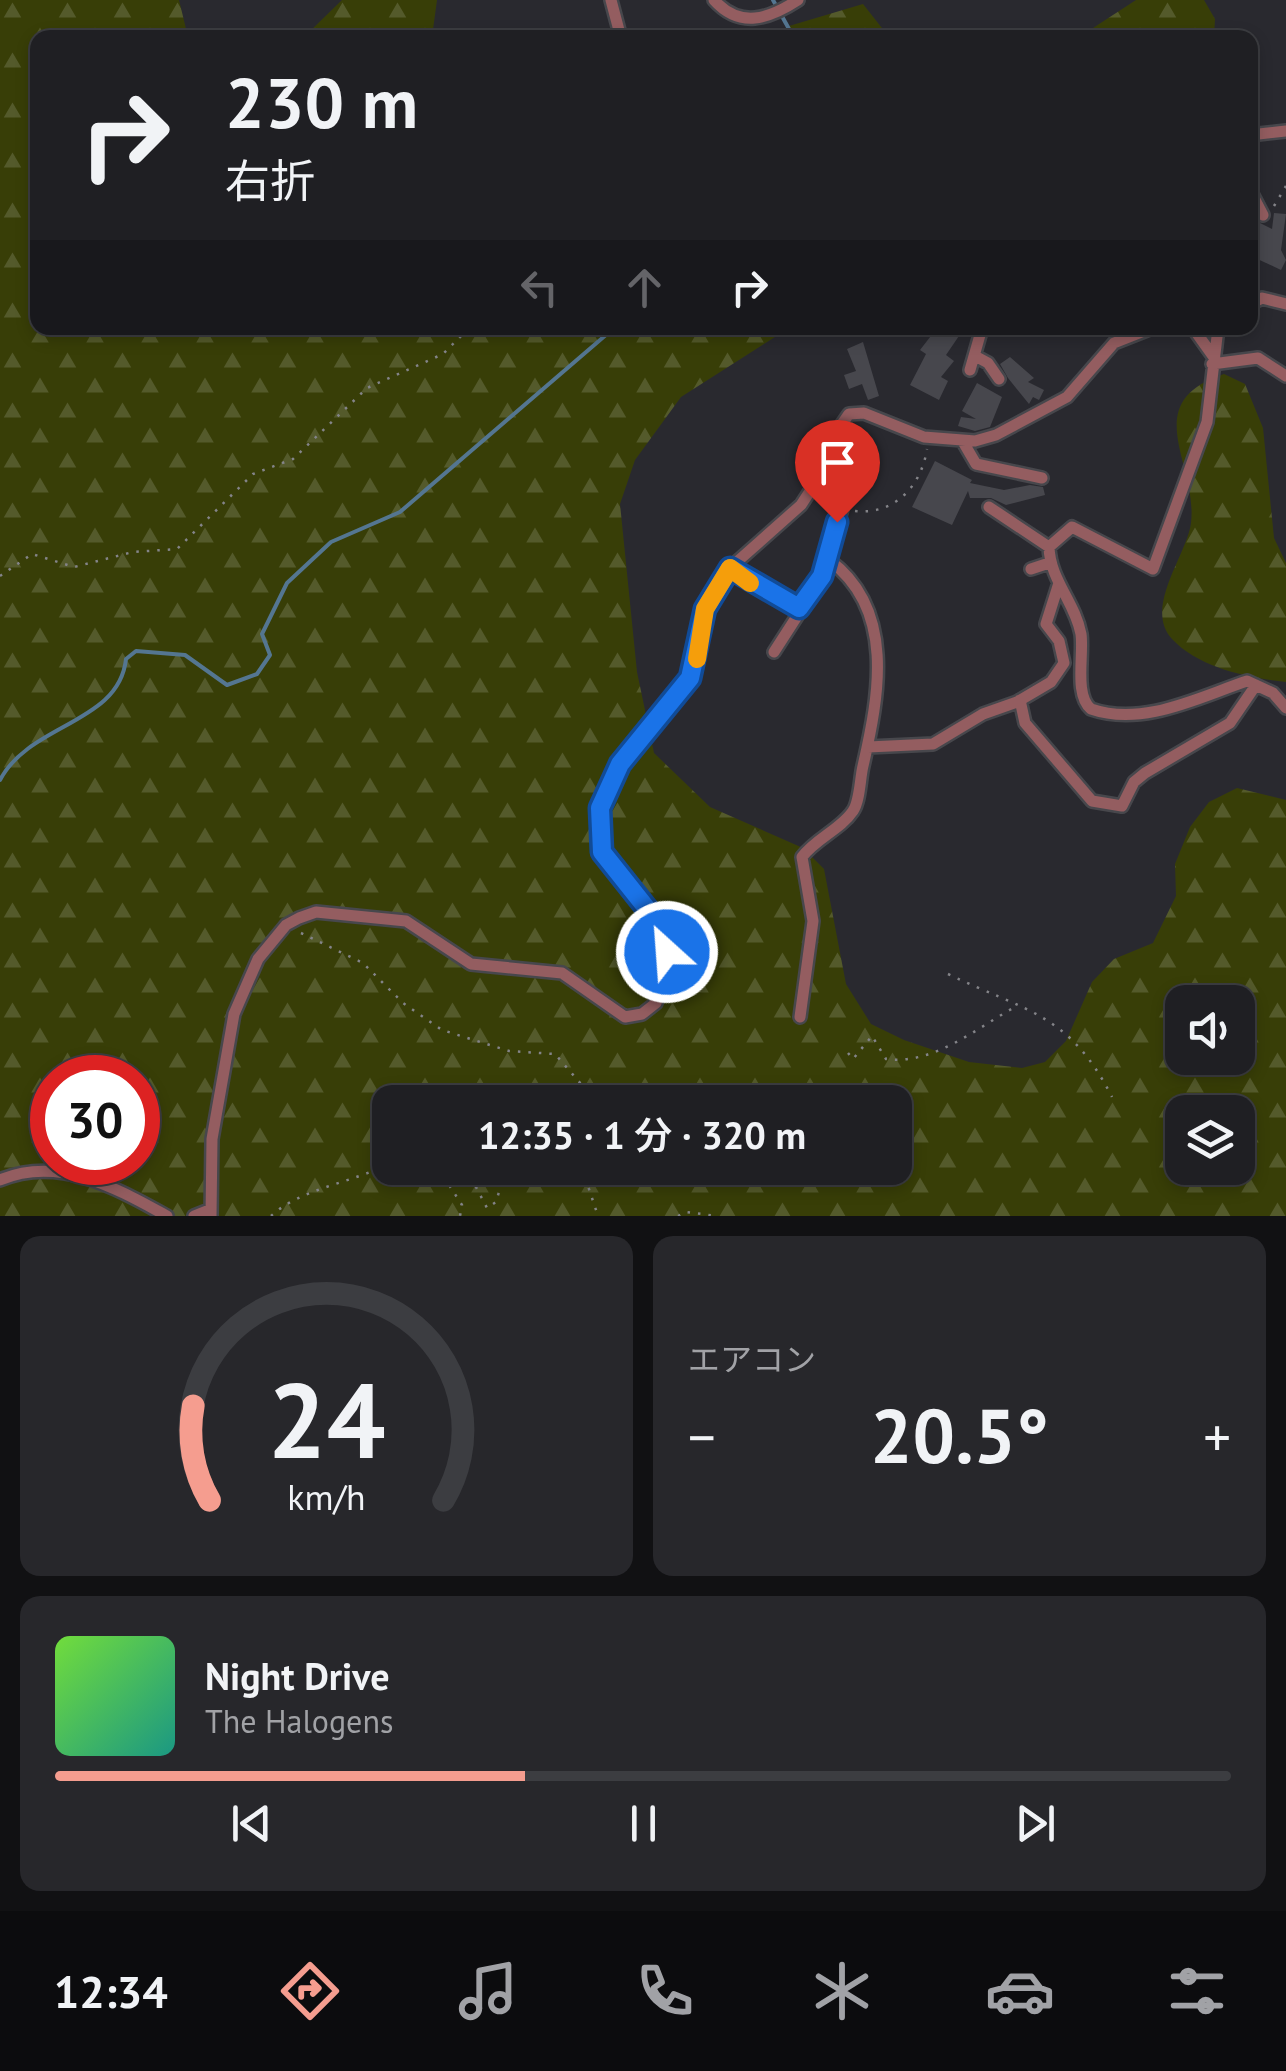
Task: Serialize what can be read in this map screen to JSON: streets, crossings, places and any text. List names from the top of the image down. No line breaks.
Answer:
{"page":{"turn":["230 m","右折"],"limit":"30","trip":"12:35 · 1 分 · 320 m","tile":"エアコン","heat":["−","20.5°","+"],"song":["Night Drive","The Halogens"],"tabs":"12:34","gauge":["24","km/h"]}}
